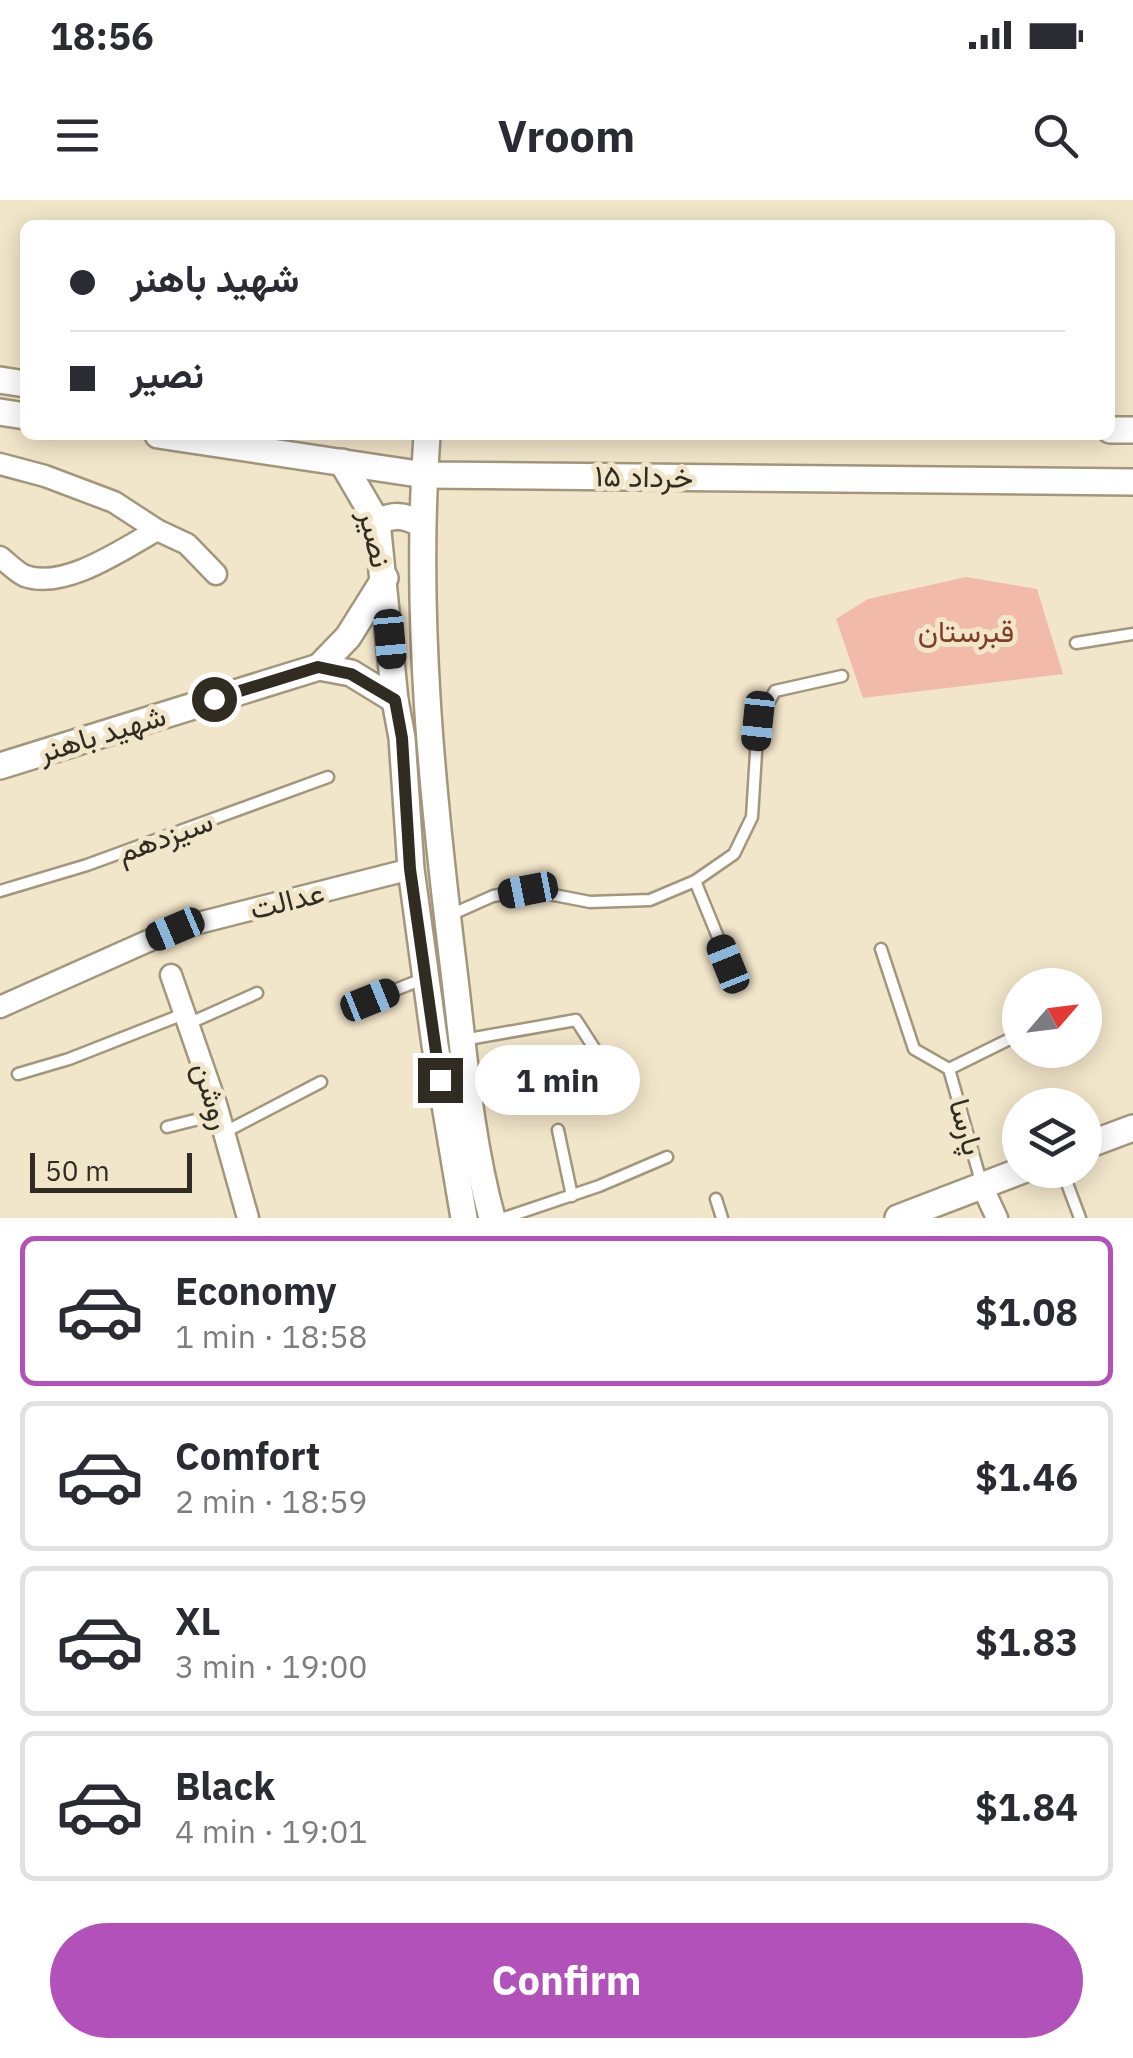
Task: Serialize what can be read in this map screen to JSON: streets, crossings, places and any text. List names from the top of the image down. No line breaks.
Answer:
{"streets":{"street":["۱۵ خرداد","نصیر","شهید باهنر","عدالت","روشن"],"lane":["سیزدهم","پارسا"]},"crossings":[["۱۵ خرداد","نصیر"],["نصیر","عدالت"]],"parks":["قبرستان"],"scale_bar":"50 m","north":"top right","page":{"status":"18:56","header":"Vroom","banner":["شهید باهنر","نصیر"],"bubble":"1 min","scale":"50 m","list":[{"name":"Economy","note":"1 min · 18:58","value":"$1.08"},{"name":"Comfort","note":"2 min · 18:59","value":"$1.46"},{"name":"XL","note":"3 min · 19:00","value":"$1.83"},{"name":"Black","note":"4 min · 19:01","value":"$1.84"}],"buttons":"Confirm"}}
